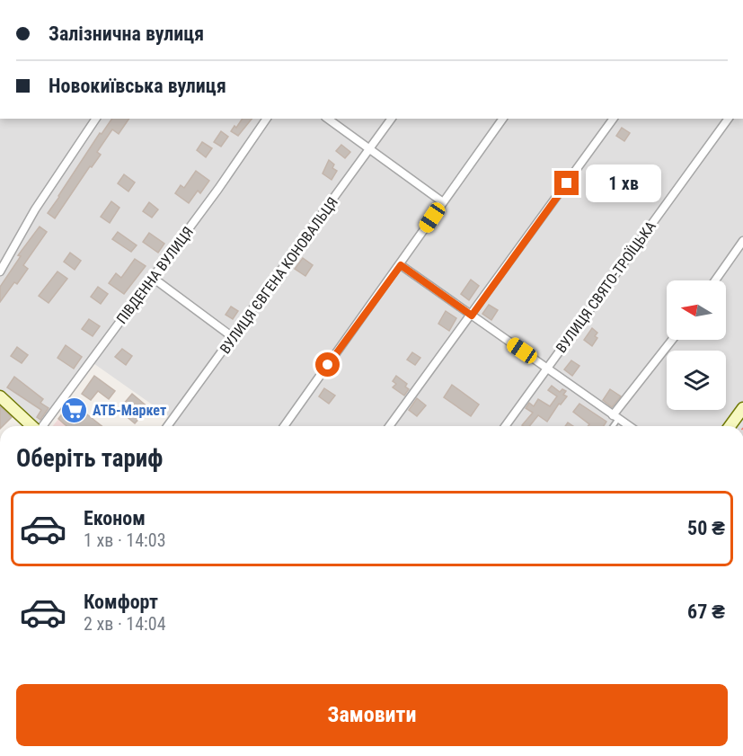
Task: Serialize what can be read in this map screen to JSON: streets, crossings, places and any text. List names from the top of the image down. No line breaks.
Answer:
{"streets":{"street":["ПІВДЕННА ВУЛИЦЯ","ВУЛИЦЯ ЄВГЕНА КОНОВАЛЬЦЯ","ВУЛИЦЯ СВЯТО-ТРОЇЦЬКА"]},"places":{"supermarket":["АТБ-Маркет"]},"north":"left","page":{"banner":["Залізнична вулиця","Новокиївська вулиця"],"bubble":"1 хв","heading":"Оберіть тариф","list":[{"name":"Економ","note":"1 хв · 14:03","value":"50 ₴"},{"name":"Комфорт","note":"2 хв · 14:04","value":"67 ₴"}],"buttons":"Замовити"}}
